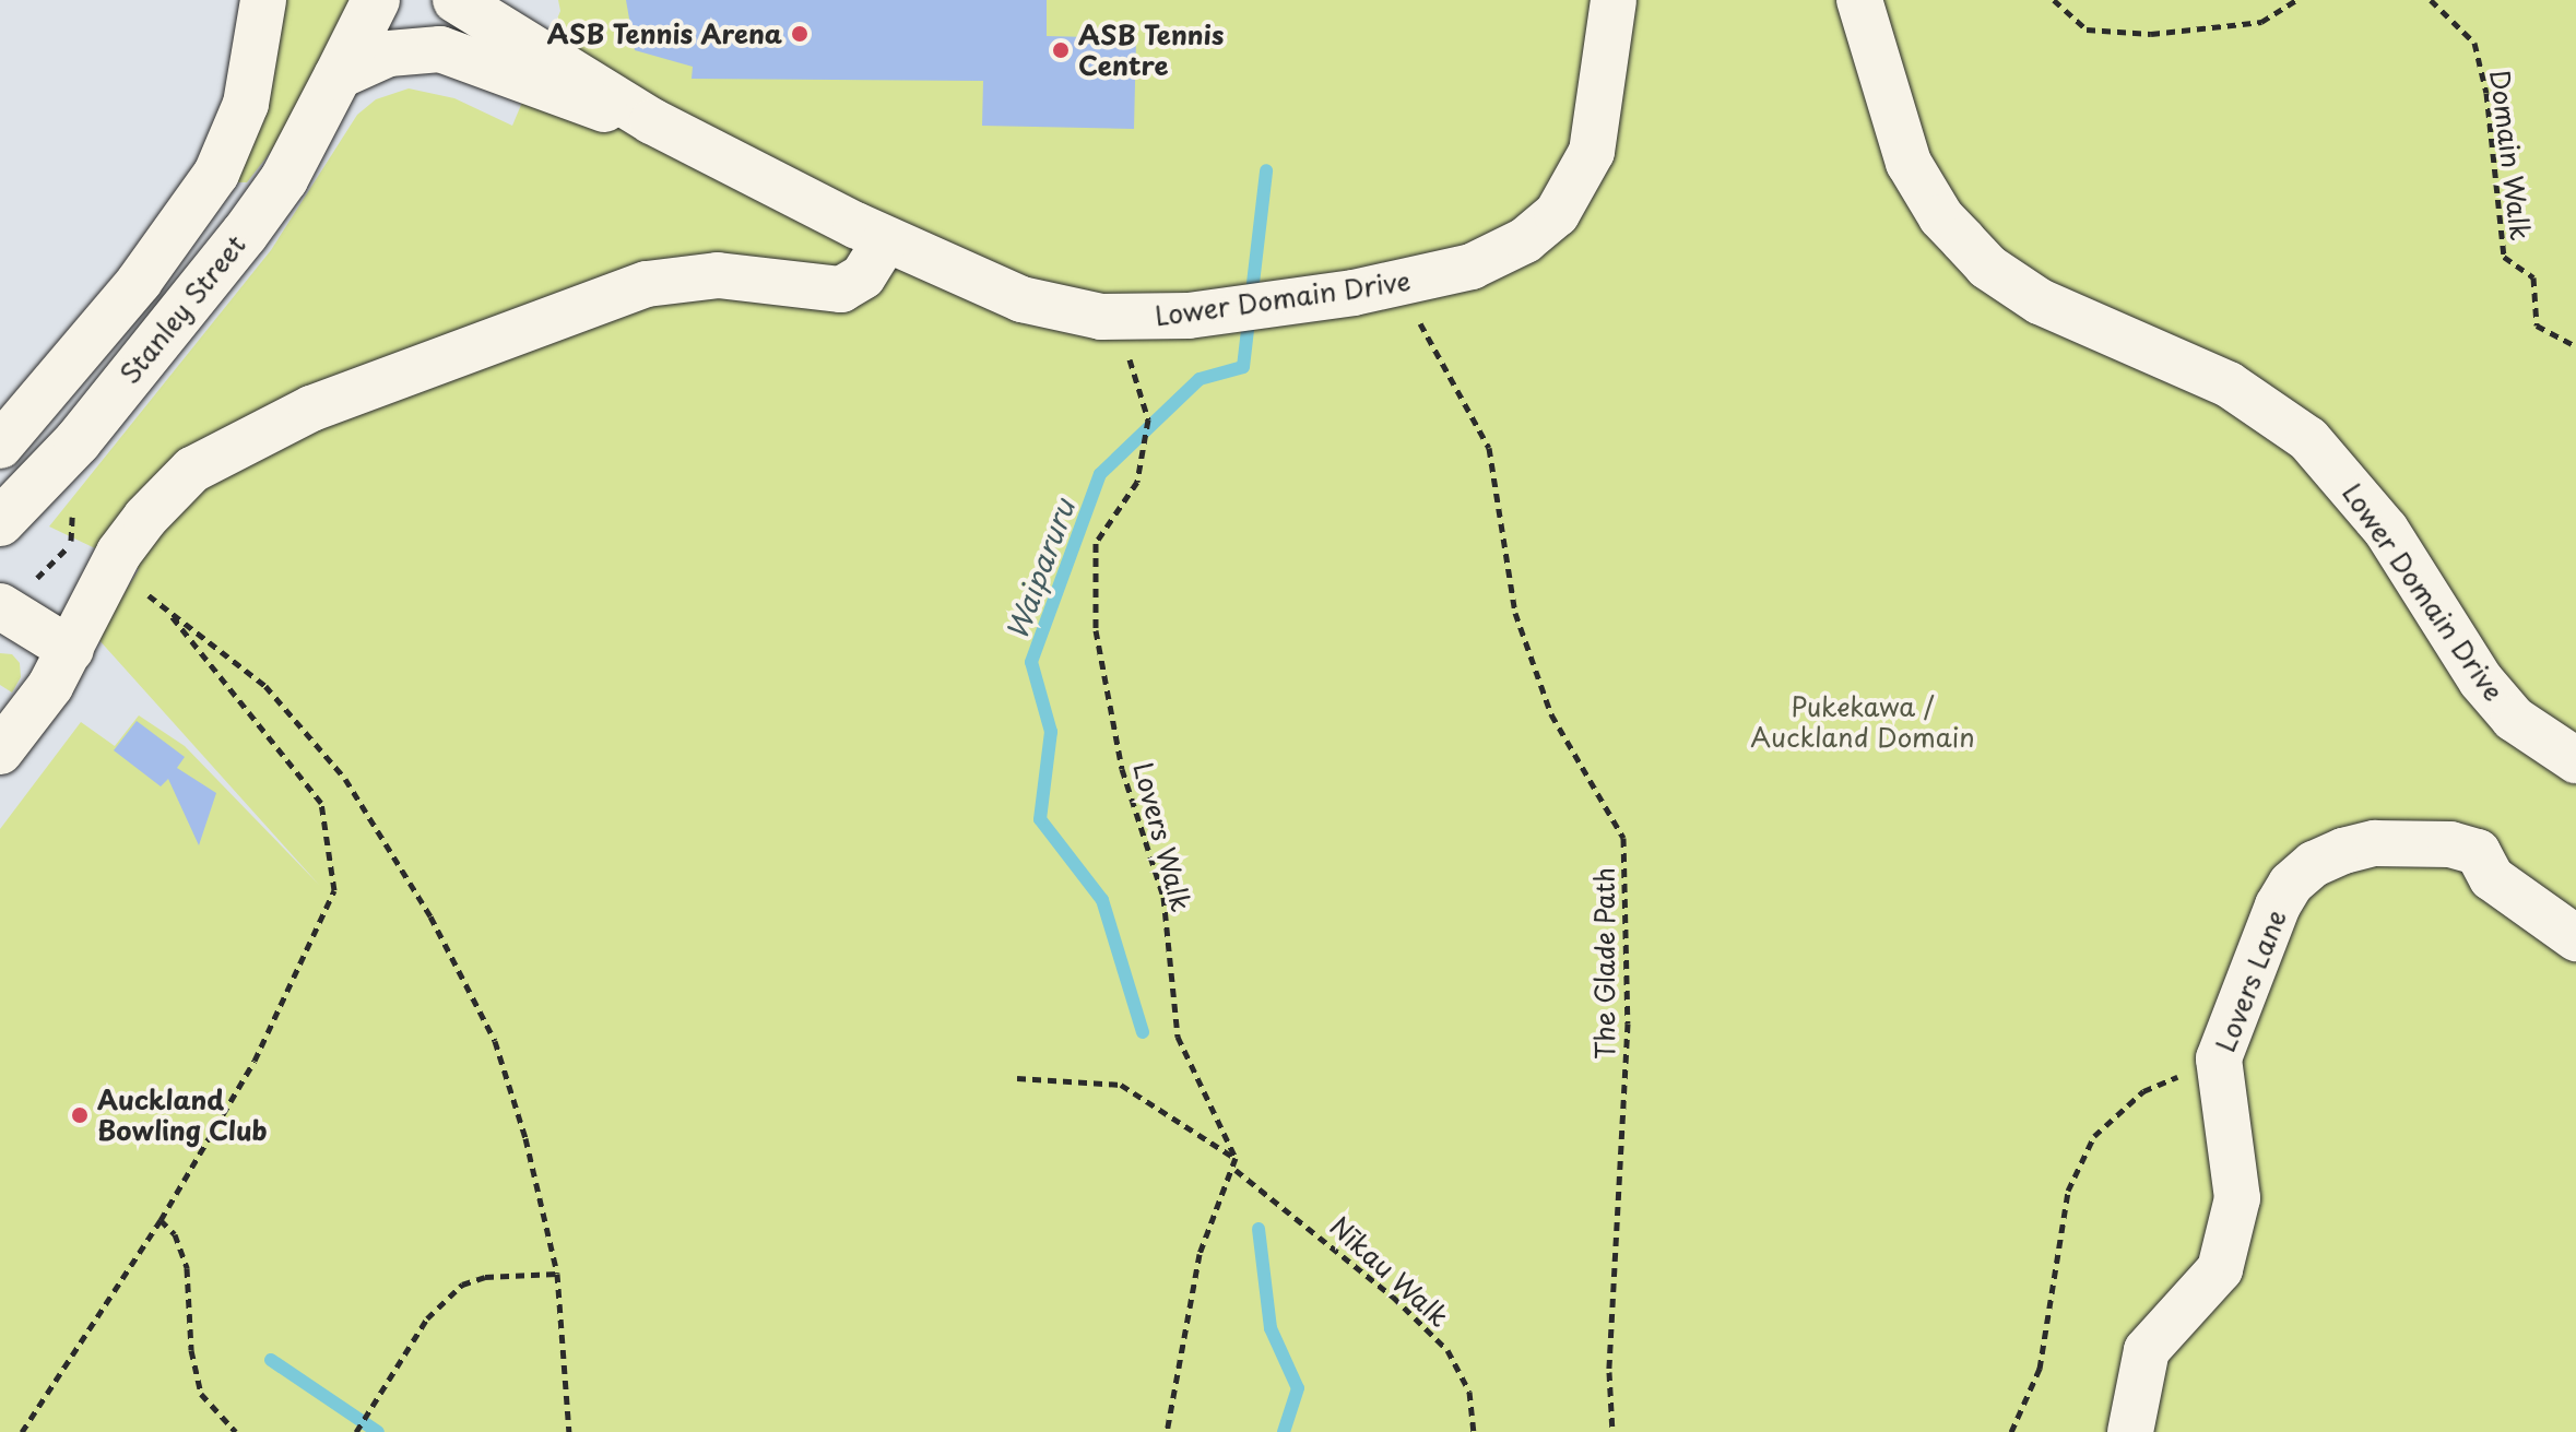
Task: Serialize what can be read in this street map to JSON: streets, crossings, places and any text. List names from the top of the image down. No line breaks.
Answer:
{"streets":{"main road":["Stanley Street"],"street":["Lower Domain Drive","Lovers Lane"],"path":["Domain Walk","Lovers Walk","The Glade Path","Nīkau Walk"]},"crossings":[["Lower Domain Drive","Stanley Street"],["Lower Domain Drive","The Glade Path"],["Lovers Walk","Nīkau Walk"]],"water":["Waiparuru"],"parks":["Pukekawa / Auckland Domain"],"places":["ASB Tennis Arena","ASB Tennis Centre","Auckland Bowling Club"]}
